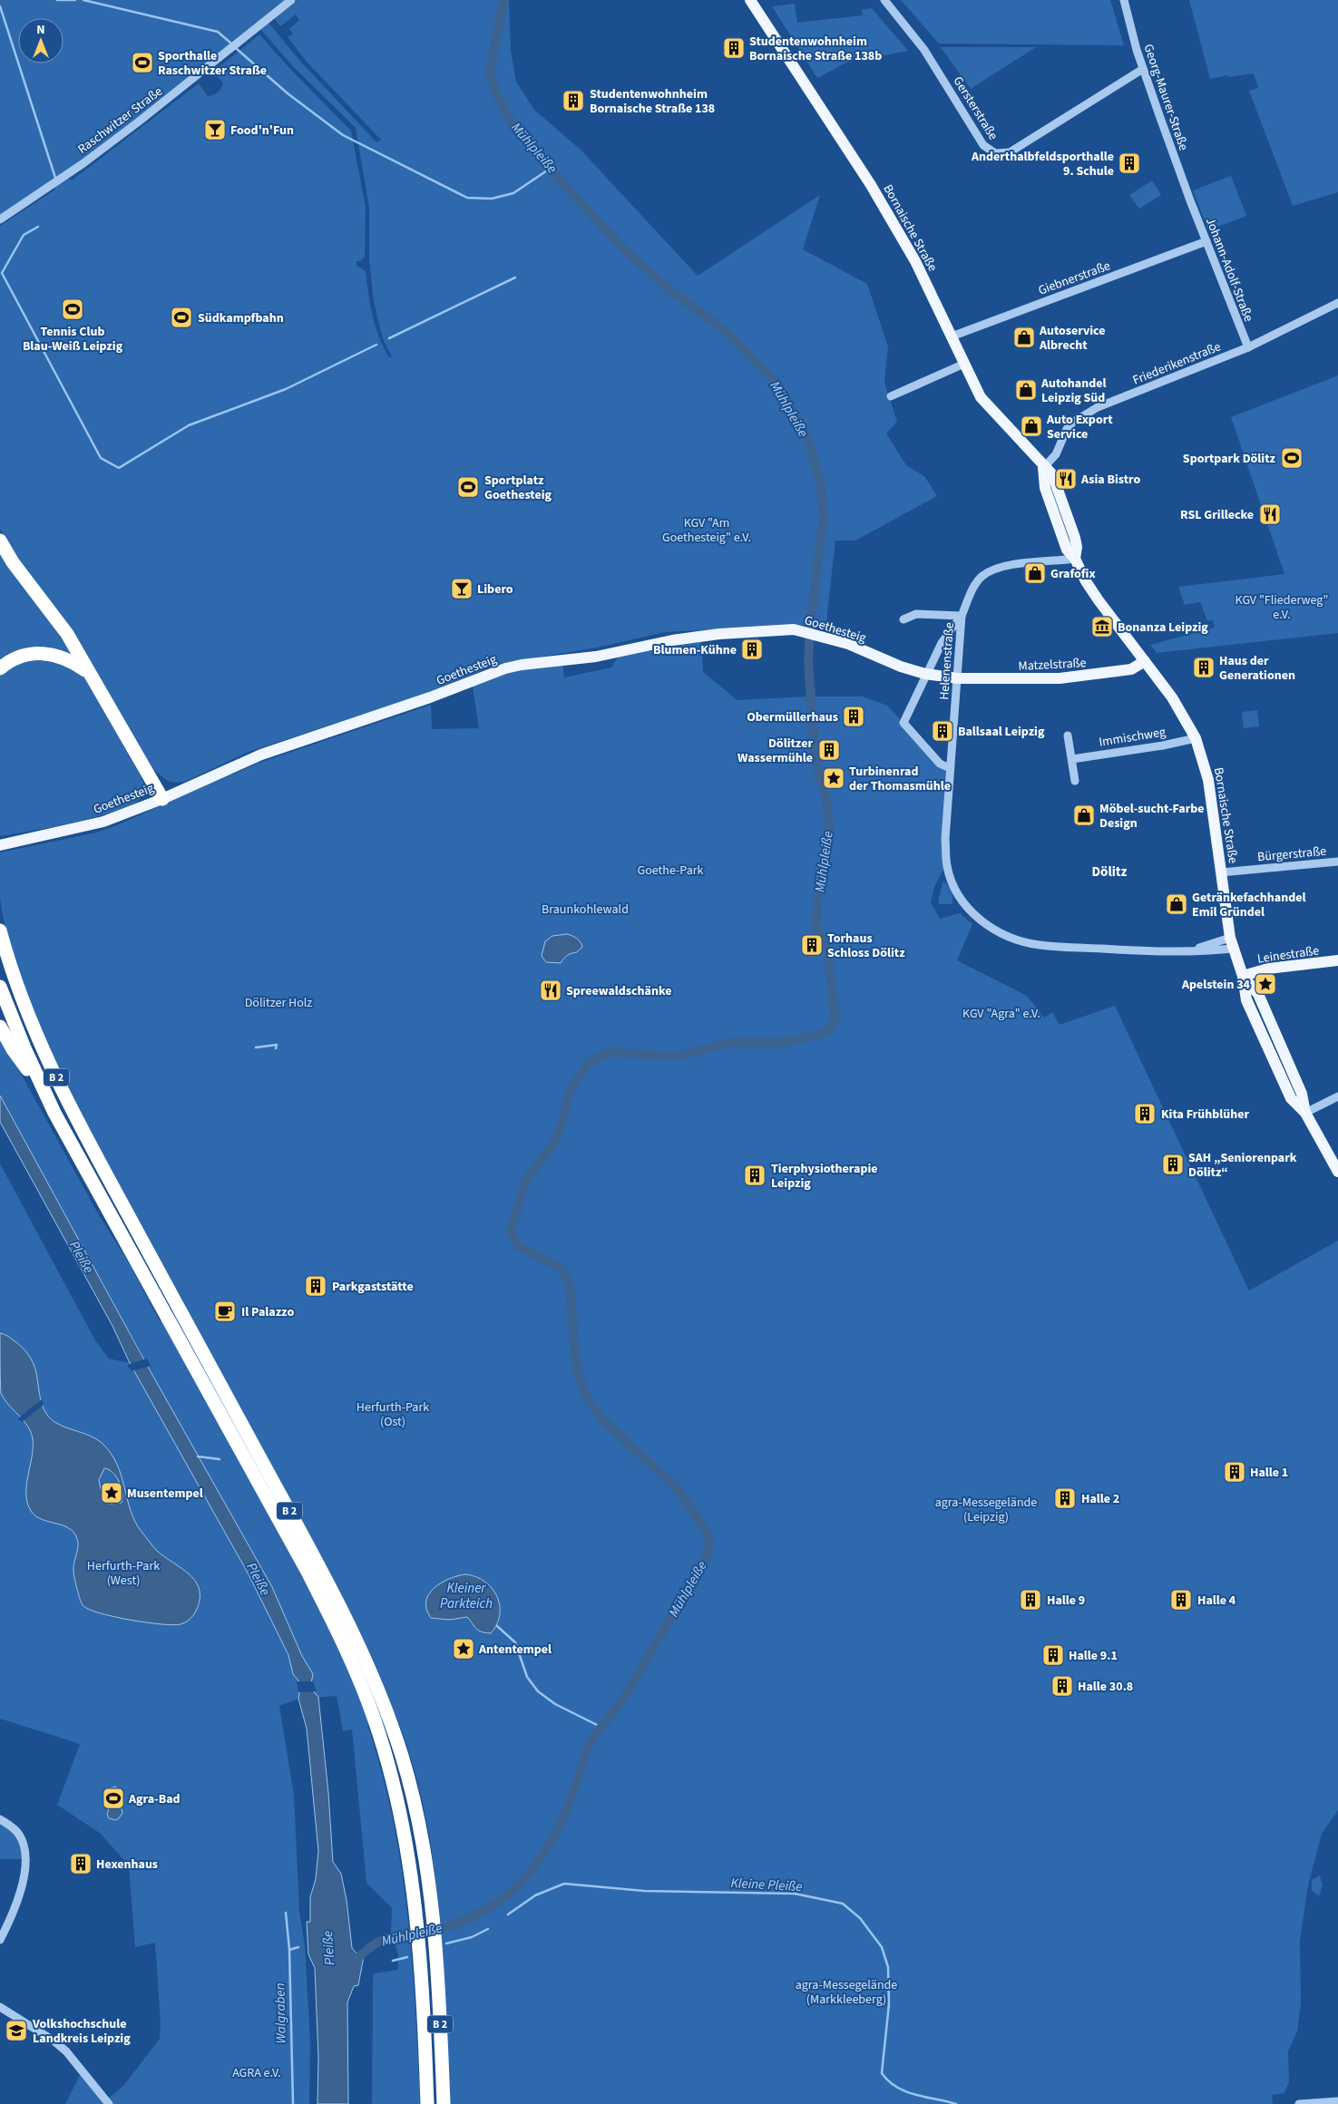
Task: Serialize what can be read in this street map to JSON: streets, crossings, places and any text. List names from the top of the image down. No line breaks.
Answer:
{"streets":{"highway":["B 2"],"main road":["Bornaische Straße","Goethesteig","Matzelstraße","Leinestraße"],"street":["Georg-Maurer-Straße","Gersterstraße","Raschwitzer Straße","Johann-Adolf-Straße","Giebnerstraße","Friederikenstraße","Helenenstraße","Immischweg","Bürgerstraße"]},"crossings":[["Georg-Maurer-Straße","Gersterstraße"],["Georg-Maurer-Straße","Johann-Adolf-Straße"],["Bornaische Straße","Giebnerstraße"],["Bornaische Straße","Friederikenstraße"],["Bornaische Straße","Helenenstraße"],["Bornaische Straße","Matzelstraße"],["Bornaische Straße","Immischweg"],["Bornaische Straße","Bürgerstraße"],["Bornaische Straße","Leinestraße"],["Johann-Adolf-Straße","Giebnerstraße"],["Johann-Adolf-Straße","Friederikenstraße"],["Goethesteig","Helenenstraße"],["Goethesteig","Matzelstraße"],["Helenenstraße","Matzelstraße"]],"districts":["Dölitz"],"water":["Mühlpleiße","Pleiße","Kleiner Parkteich","Kleine Pleiße","Walgraben"],"parks":["KGV \"Am Goethesteig\" e.V.","KGV \"Fliederweg\" e.V.","Goethe-Park","Braunkohlewald","Dölitzer Holz","KGV \"Agra\" e.V.","Herfurth-Park (Ost)","agra-Messegelände (Leipzig)","Herfurth-Park (West)","agra-Messegelände (Markkleeberg)","AGRA e.V."],"places":{"building":["Studentenwohnheim Bornaische Straße 138b","Studentenwohnheim Bornaische Straße 138","Anderthalbfeldsporthalle 9. Schule","Blumen-Kühne","Haus der Generationen","Obermüllerhaus","Ballsaal Leipzig","Dölitzer Wassermühle","Torhaus Schloss Dölitz","Kita Frühblüher","SAH „Seniorenpark Dölitz“","Tierphysiotherapie Leipzig","Parkgaststätte","Halle 1","Halle 2","Halle 9","Halle 4","Halle 9.1","Halle 30.8","Hexenhaus"],"sports":["Sporthalle Raschwitzer Straße","Tennis Club Blau-Weiß Leipzig","Südkampfbahn","Sportpark Dölitz","Sportplatz Goethesteig","Agra-Bad"],"bar":["Food'n'Fun","Libero"],"shop":["Autoservice Albrecht","Autohandel Leipzig Süd","Auto Export Service","Grafofix","Möbel-sucht-Farbe Design","Getränkefachhandel Emil Gründel"],"restaurant":["Asia Bistro","RSL Grillecke","Spreewaldschänke"],"museum":["Bonanza Leipzig"],"place":["Turbinenrad der Thomasmühle","Apelstein 34","Musentempel","Antentempel"],"cafe":["Il Palazzo"],"school or university":["Volkshochschule Landkreis Leipzig"]},"north":"top"}
